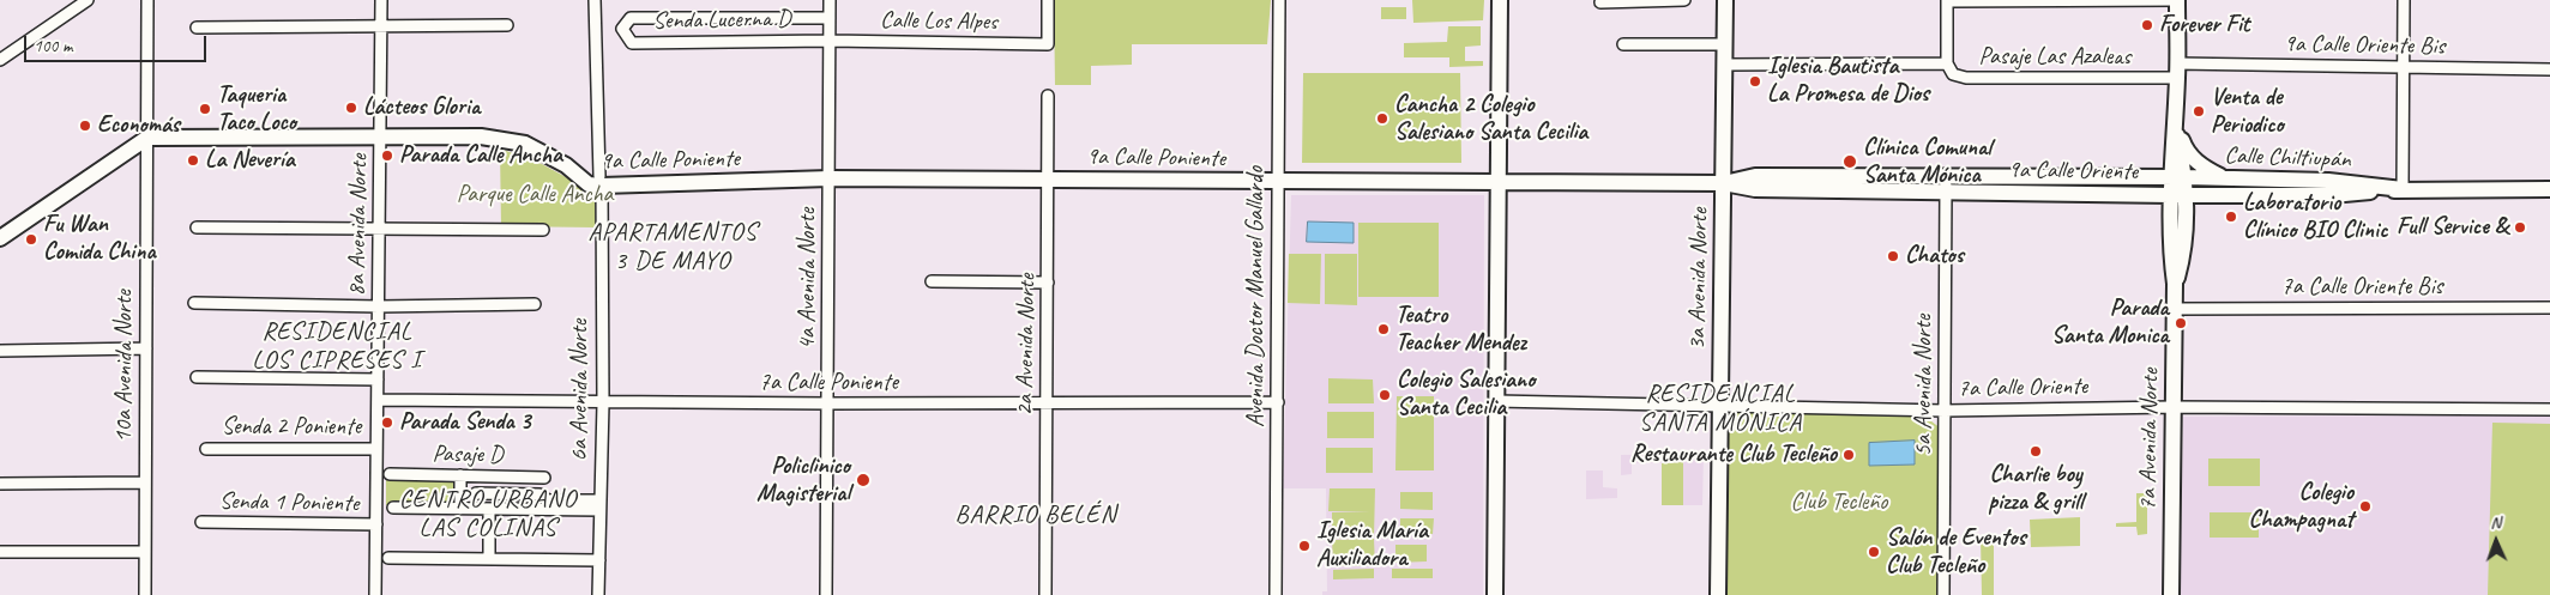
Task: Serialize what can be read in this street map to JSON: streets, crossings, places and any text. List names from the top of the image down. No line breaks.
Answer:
{"streets":{"main road":["9a Calle Poniente","Calle Chiltiupán","9a Calle Oriente","3a Avenida Norte","7a Avenida Norte"],"street":["Senda Lucerna D","Calle Los Alpes","9a Calle Oriente Bis","Pasaje Las Azaleas","8a Avenida Norte","4a Avenida Norte","7a Calle Oriente Bis","Avenida Doctor Manuel Gallardo","2a Avenida Norte","10a Avenida Norte","7a Calle Poniente","5a Avenida Norte","7a Calle Oriente","6a Avenida Norte","Senda 2 Poniente","Pasaje D","Senda 1 Poniente"]},"crossings":[["Senda Lucerna D","Calle Los Alpes"],["Senda Lucerna D","4a Avenida Norte"],["Calle Los Alpes","4a Avenida Norte"],["9a Calle Oriente Bis","Pasaje Las Azaleas"],["9a Calle Oriente Bis","7a Avenida Norte"],["Pasaje Las Azaleas","3a Avenida Norte"],["Pasaje Las Azaleas","7a Avenida Norte"],["9a Calle Poniente","9a Calle Oriente"],["9a Calle Poniente","8a Avenida Norte"],["9a Calle Poniente","4a Avenida Norte"],["9a Calle Poniente","Avenida Doctor Manuel Gallardo"],["9a Calle Poniente","2a Avenida Norte"],["9a Calle Poniente","10a Avenida Norte"],["9a Calle Poniente","6a Avenida Norte"],["Calle Chiltiupán","9a Calle Oriente"],["Calle Chiltiupán","7a Avenida Norte"],["9a Calle Oriente","3a Avenida Norte"],["9a Calle Oriente","Avenida Doctor Manuel Gallardo"],["9a Calle Oriente","5a Avenida Norte"],["9a Calle Oriente","7a Avenida Norte"],["8a Avenida Norte","7a Calle Poniente"],["8a Avenida Norte","Senda 2 Poniente"],["8a Avenida Norte","Senda 1 Poniente"],["4a Avenida Norte","7a Calle Poniente"],["3a Avenida Norte","7a Calle Oriente"],["7a Calle Oriente Bis","7a Avenida Norte"],["Avenida Doctor Manuel Gallardo","7a Calle Poniente"],["2a Avenida Norte","7a Calle Poniente"],["7a Calle Poniente","6a Avenida Norte"],["5a Avenida Norte","7a Calle Oriente"],["7a Calle Oriente","7a Avenida Norte"]],"districts":["APARTAMENTOS 3 DE MAYO","RESIDENCIAL LOS CIPRESES I","RESIDENCIAL SANTA MÓNICA","CENTRO URBANO LAS COLINAS","BARRIO BELÉN"],"parks":["Parque Calle Ancha","Club Tecleño"],"places":["Forever Fit","Iglesia Bautista La Promesa de Dios","Lácteos Gloria","Taqueria Taco Loco","Venta de Periodico","Cancha 2 Colegio Salesiano Santa Cecilia","Economás","Parada Calle Ancha","La Nevería","Clínica Comunal Santa Mónica","Laboratorio Clínico BIO Clinic","Full Service &","Fu Wan Comida China","Chatos","Parada Santa Monica","Teatro Teacher Mendez","Colegio Salesiano Santa Cecilia","Parada Senda 3","Charlie boy pizza & grill","Restaurante Club Tecleño","Policlinico Magisterial","Colegio Champagnat","Iglesia María Auxiliadora","Salón de Eventos Club Tecleño"],"scale_bar":"100 m","north":"top"}
